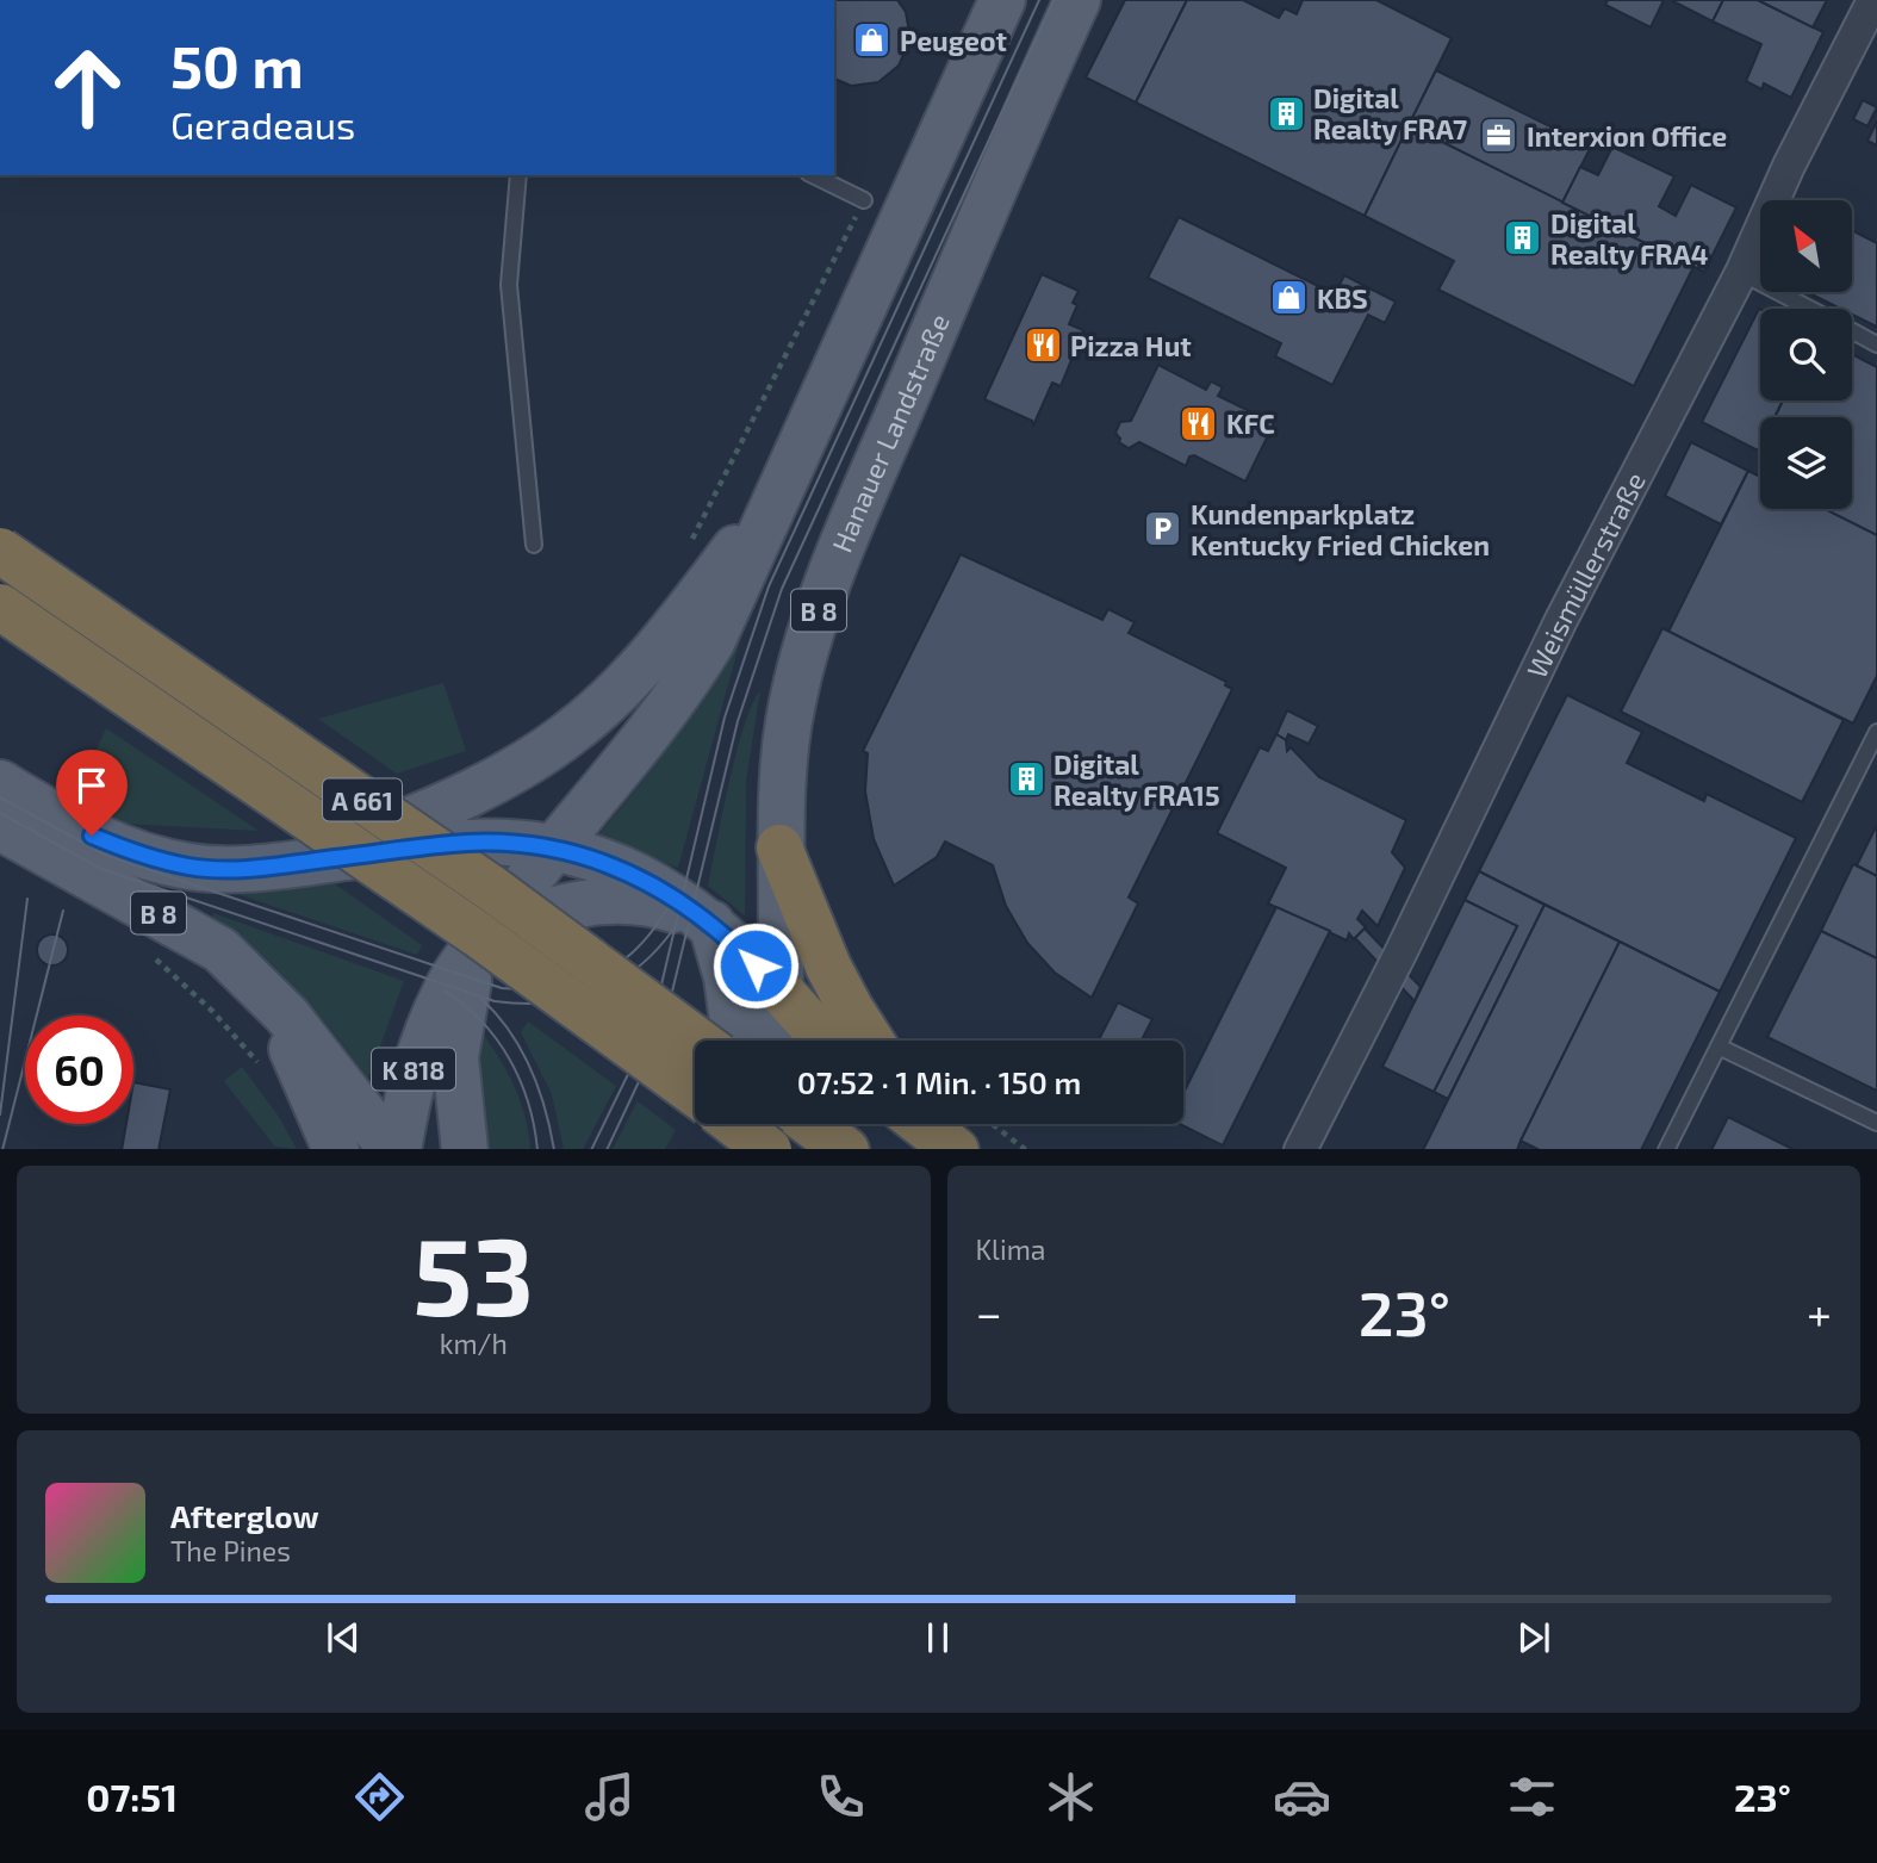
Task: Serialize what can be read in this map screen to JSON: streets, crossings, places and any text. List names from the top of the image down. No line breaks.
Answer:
{"streets":{"highway":["A 661"],"main road":["Hanauer Landstraße","B 8","K 818"],"street":["Weismüllerstraße"]},"crossings":[["Hanauer Landstraße","B 8"],["B 8","K 818"]],"places":{"shop":["Peugeot","KBS"],"building":["Digital Realty FRA7","Digital Realty FRA4","Digital Realty FRA15"],"office":["Interxion Office"],"restaurant":["Pizza Hut","KFC"],"parking":["Kundenparkplatz Kentucky Fried Chicken"]},"north":"top left","page":{"turn":["50 m","Geradeaus"],"limit":"60","trip":"07:52 · 1 Min. · 150 m","tile":[["53","km/h"],"Klima"],"heat":["−","23°","+"],"song":["Afterglow","The Pines"],"tabs":["07:51","23°"]}}
